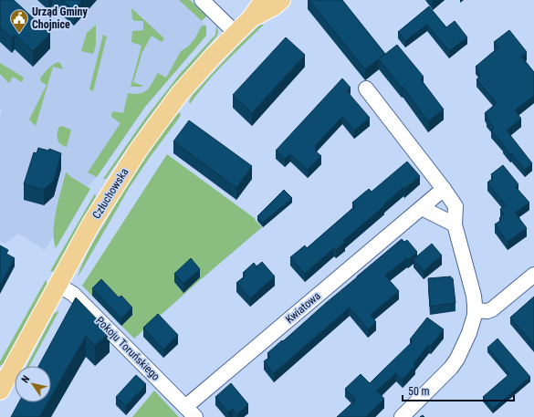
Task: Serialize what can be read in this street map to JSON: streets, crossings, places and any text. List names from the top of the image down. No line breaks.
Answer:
{"streets":{"main road":["Człuchowska"],"street":["Kwiatowa","Pokoju Toruńskiego"]},"crossings":[["Człuchowska","Pokoju Toruńskiego"],["Kwiatowa","Pokoju Toruńskiego"]],"places":{"public building":["Urząd Gminy Chojnice"]},"scale_bar":"50 m","north":"top left"}
